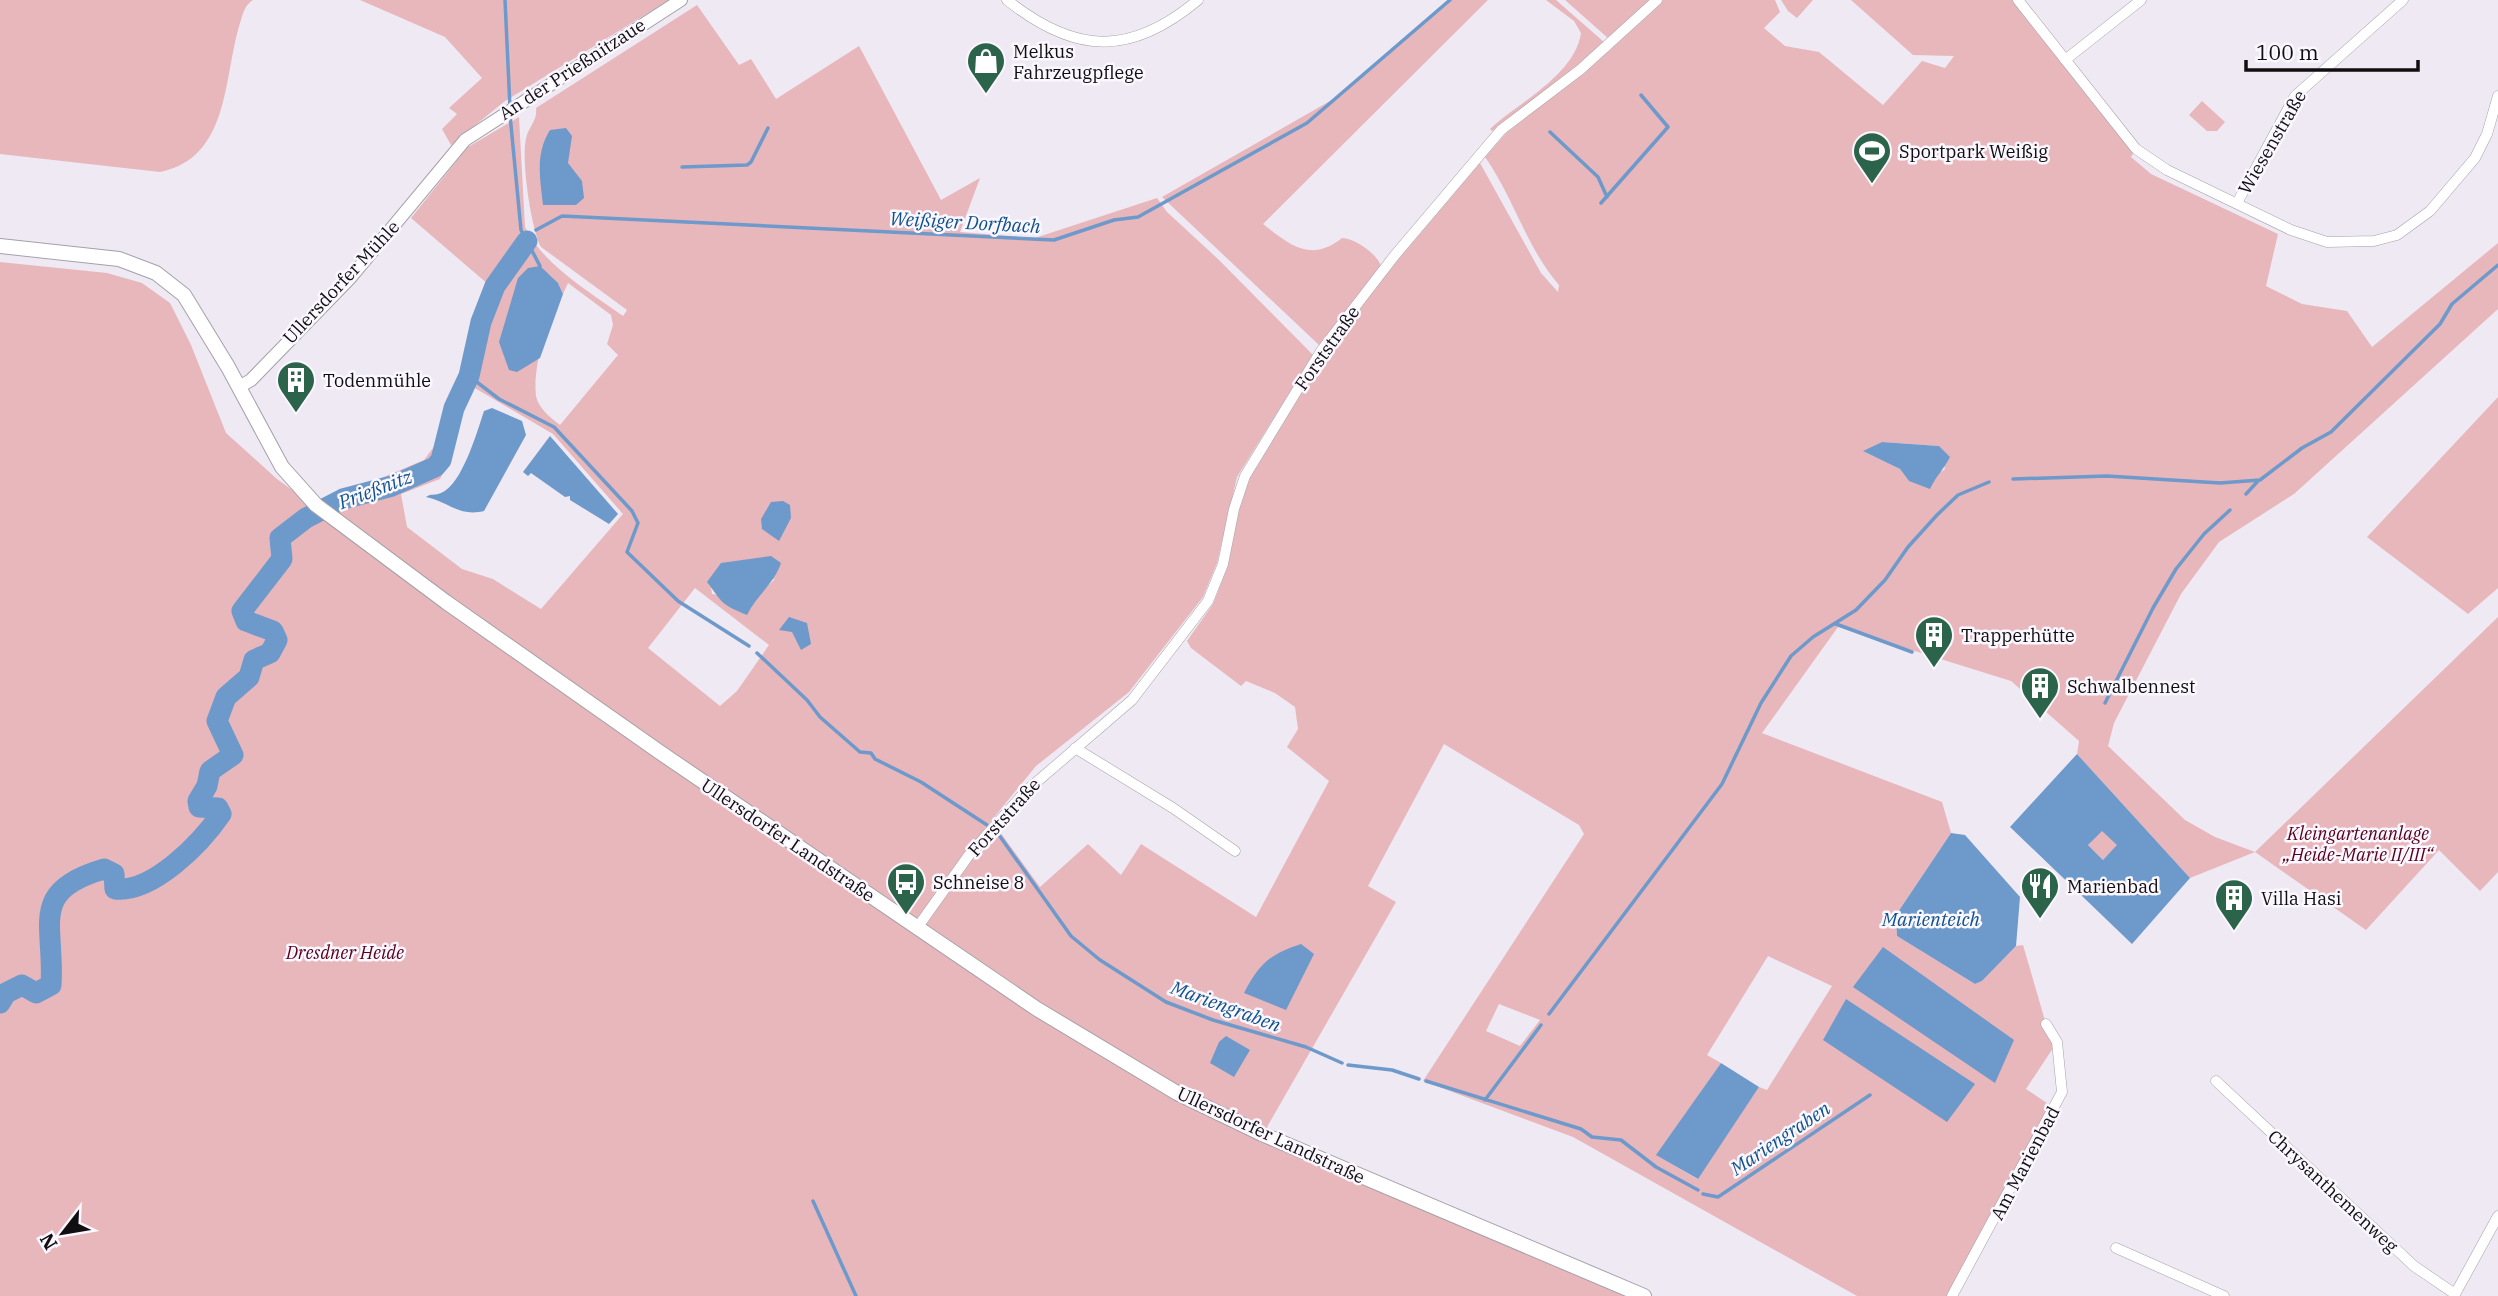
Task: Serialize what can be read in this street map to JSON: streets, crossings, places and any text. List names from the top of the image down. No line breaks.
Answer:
{"streets":{"main road":["Ullersdorfer Landstraße"],"street":["An der Prießnitzaue","Wiesenstraße","Ullersdorfer Mühle","Forststraße","Am Marienbad","Chrysanthemenweg"]},"crossings":[["An der Prießnitzaue","Ullersdorfer Mühle"],["Ullersdorfer Mühle","Ullersdorfer Landstraße"],["Forststraße","Ullersdorfer Landstraße"]],"water":["Weißiger Dorfbach","Prießnitz","Marienteich","Mariengraben"],"parks":["Kleingartenanlage „Heide-Marie II/III“","Dresdner Heide"],"places":{"shop":["Melkus Fahrzeugpflege"],"sports":["Sportpark Weißig"],"building":["Todenmühle","Trapperhütte","Schwalbennest","Villa Hasi"],"bus stop":["Schneise 8"],"restaurant":["Marienbad"]},"scale_bar":"100 m","north":"bottom left"}
